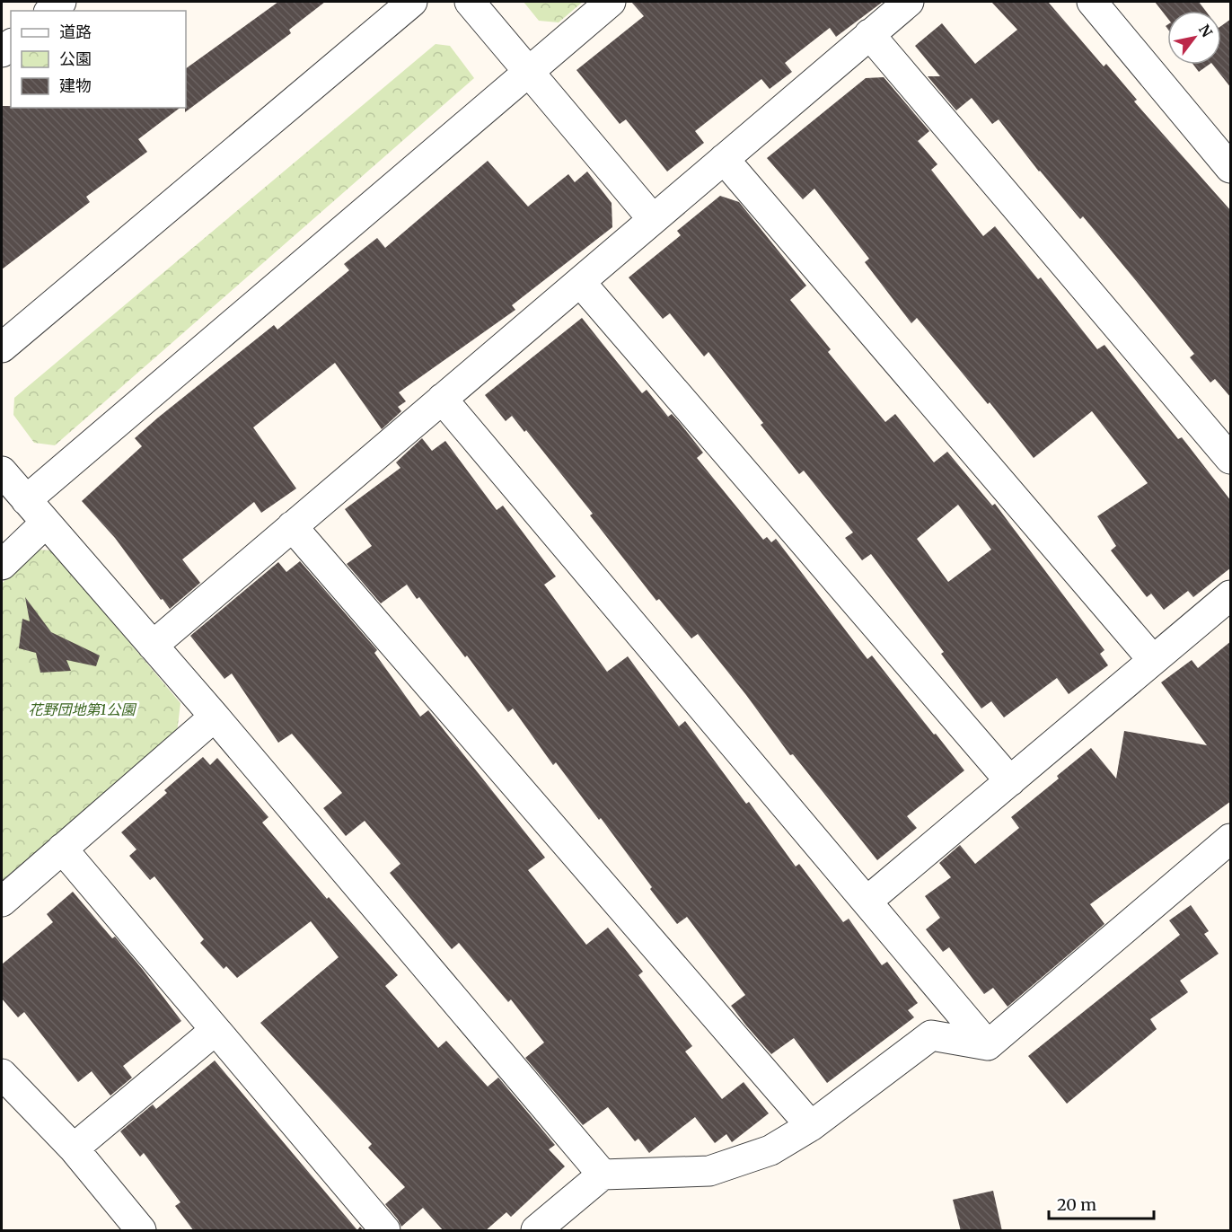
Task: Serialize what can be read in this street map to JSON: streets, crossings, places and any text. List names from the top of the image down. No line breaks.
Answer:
{"parks":["花野団地第1公園"],"legend":["道路","公園","建物"],"scale_bar":"20 m","north":"top right"}
